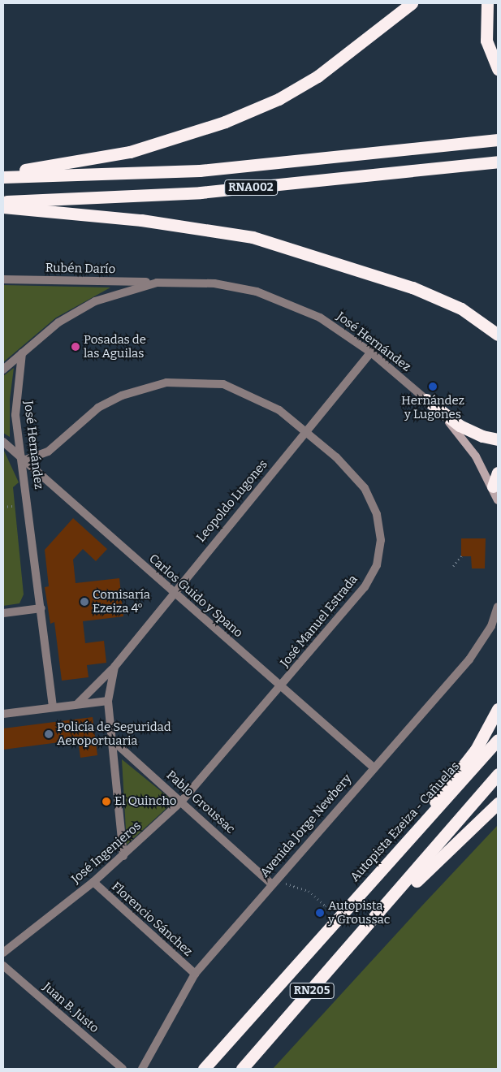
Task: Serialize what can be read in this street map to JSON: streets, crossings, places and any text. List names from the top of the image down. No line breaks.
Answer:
{"streets":{"highway":["RNA002","Autopista Ezeiza - Cañuelas","RN205"],"street":["Rubén Darío","José Hernández","Leopoldo Lugones","Carlos Guido y Spano","José Manuel Estrada","Pablo Groussac","Avenida Jorge Newbery","José Ingenieros","Florencio Sánchez","Juan B. Justo"]},"crossings":[["Rubén Darío","José Hernández"],["José Hernández","Leopoldo Lugones"],["José Hernández","Carlos Guido y Spano"],["José Hernández","José Manuel Estrada"],["Leopoldo Lugones","Carlos Guido y Spano"],["Leopoldo Lugones","José Manuel Estrada"],["Leopoldo Lugones","Pablo Groussac"],["Leopoldo Lugones","José Ingenieros"],["Carlos Guido y Spano","José Manuel Estrada"],["Carlos Guido y Spano","Avenida Jorge Newbery"],["Carlos Guido y Spano","José Ingenieros"],["José Manuel Estrada","José Ingenieros"],["Pablo Groussac","Avenida Jorge Newbery"],["Pablo Groussac","José Ingenieros"],["Avenida Jorge Newbery","Florencio Sánchez"],["José Ingenieros","Florencio Sánchez"]],"places":["Posadas de las Aguilas","Hernández y Lugones","Comisaría Ezeiza 4°","Policía de Seguridad Aeroportuaria","El Quincho","Autopista y Groussac"]}
